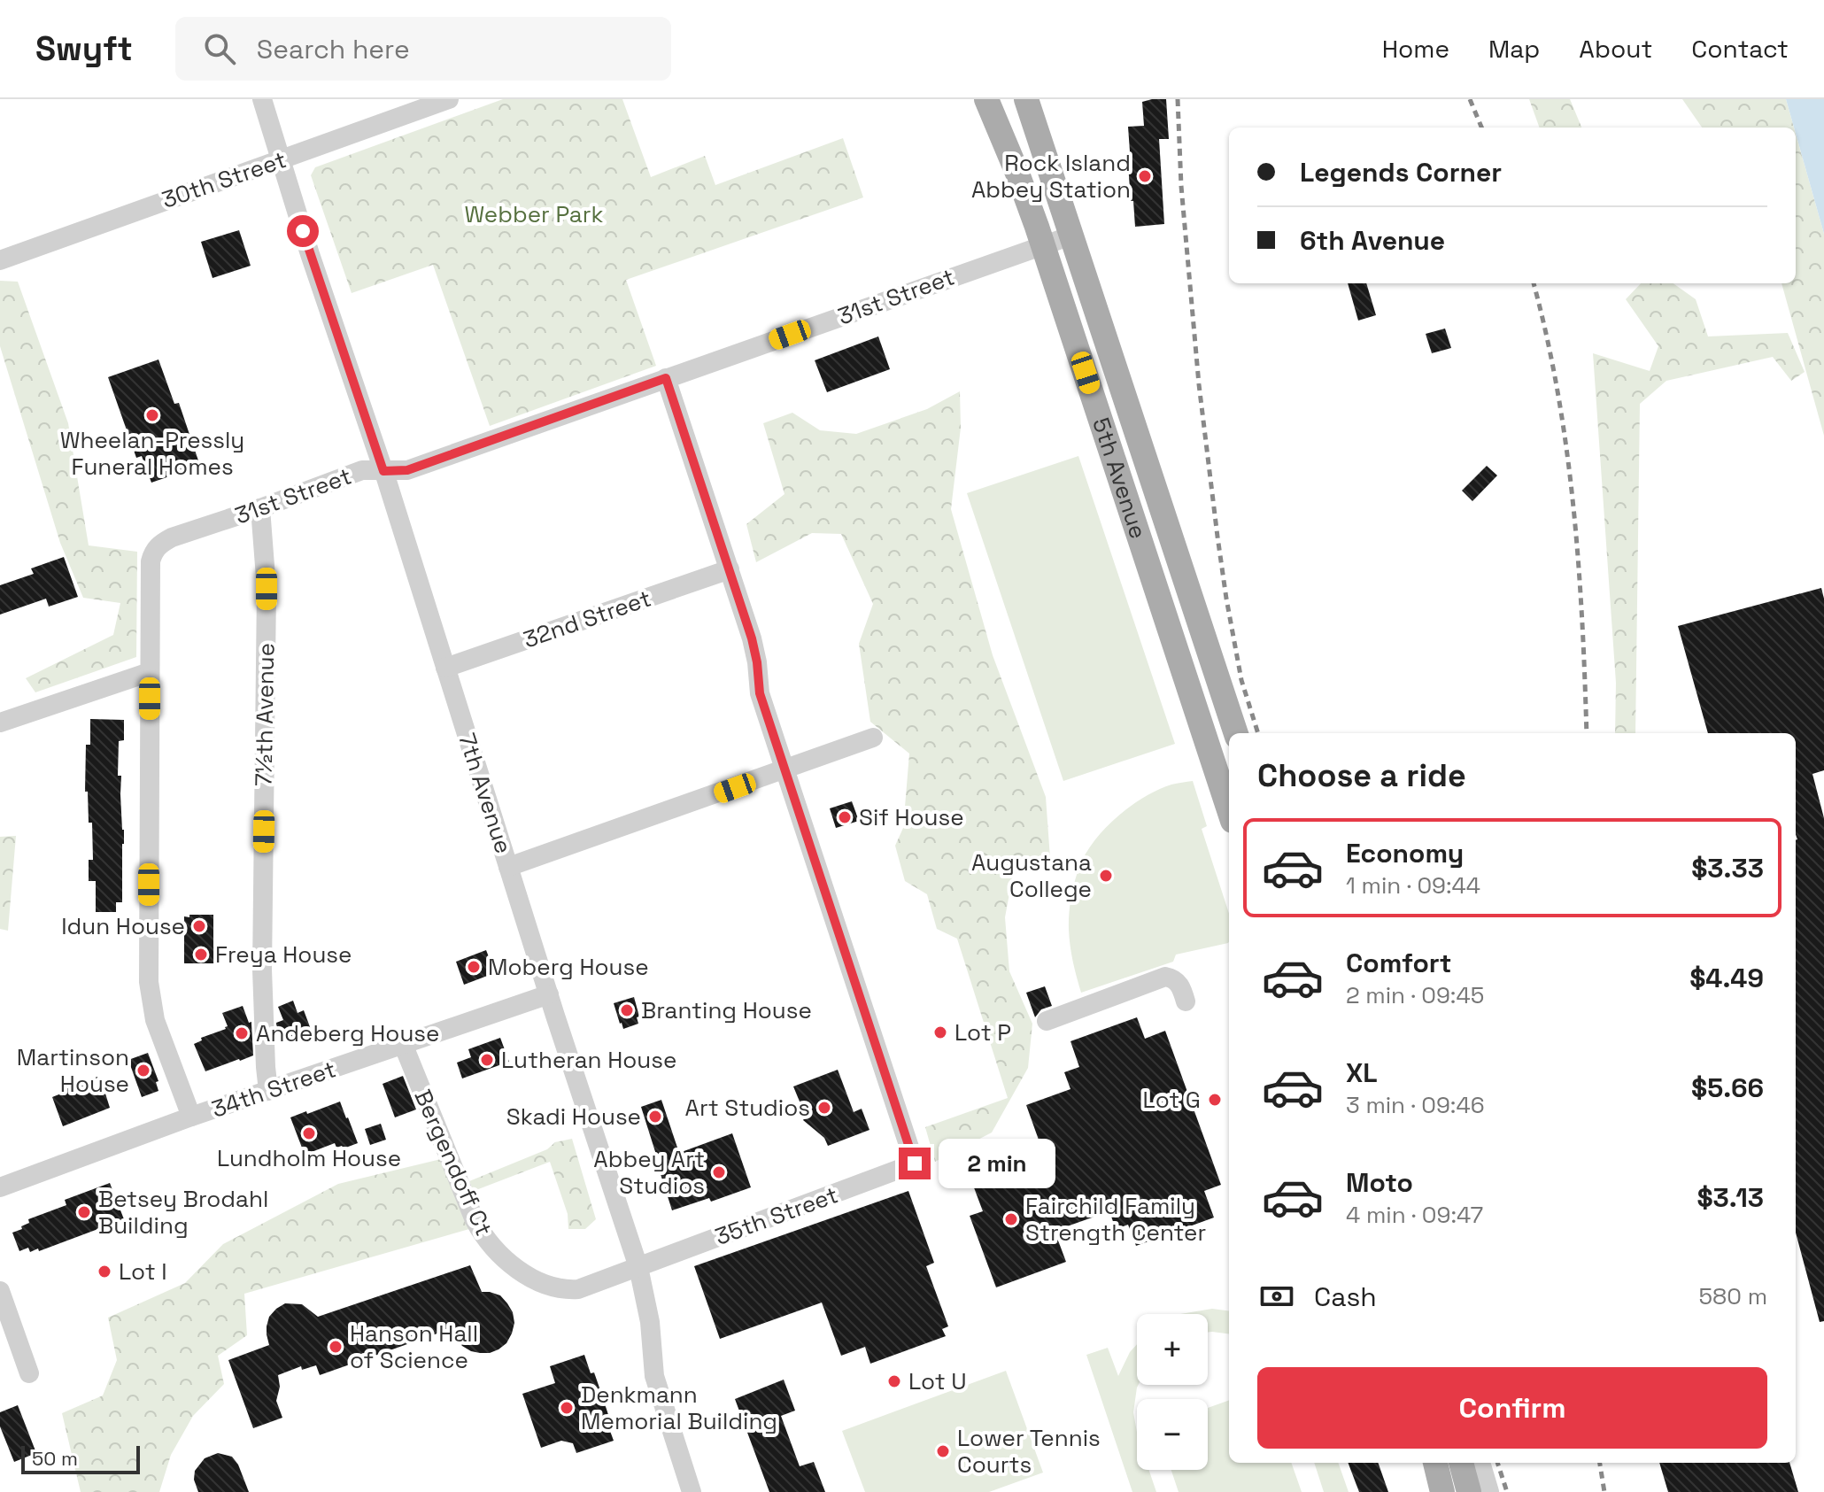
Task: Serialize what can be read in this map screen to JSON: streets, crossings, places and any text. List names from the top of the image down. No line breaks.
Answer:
{"streets":{"main road":["5th Avenue"],"street":["30th Street","31st Street","32nd Street","7½th Avenue","7th Avenue","34th Street","Bergendoff Ct","35th Street"]},"crossings":[["30th Street","7th Avenue"],["31st Street","5th Avenue"],["31st Street","7½th Avenue"],["31st Street","7th Avenue"],["32nd Street","7th Avenue"],["7½th Avenue","34th Street"],["7th Avenue","34th Street"],["7th Avenue","Bergendoff Ct"],["7th Avenue","35th Street"],["34th Street","Bergendoff Ct"],["Bergendoff Ct","35th Street"]],"parks":["Webber Park"],"places":["Rock Island Abbey Station","Wheelan-Pressly Funeral Homes","Sif House","Augustana College","Idun House","Freya House","Moberg House","Branting House","Lot P","Andeberg House","Lutheran House","Martinson House","Lot G","Art Studios","Skadi House","Lundholm House","Abbey Art Studios","Betsey Brodahl Building","Fairchild Family Strength Center","Lot I","Hanson Hall of Science","Lot U","Denkmann Memorial Building","Lower Tennis Courts"],"scale_bar":"50 m","page":{"header":"Swyft","search":"Search here","nav":["Home","Map","About","Contact"],"banner":["Legends Corner","6th Avenue"],"heading":"Choose a ride","list":[{"name":"Economy","note":"1 min · 09:44","value":"$3.33"},{"name":"Comfort","note":"2 min · 09:45","value":"$4.49"},{"name":"XL","note":"3 min · 09:46","value":"$5.66"},{"name":"Moto","note":"4 min · 09:47","value":"$3.13"}],"bubble":"2 min","pay":["Cash","580 m"],"map_buttons":["+","−"],"buttons":"Confirm","scale":"50 m"}}
